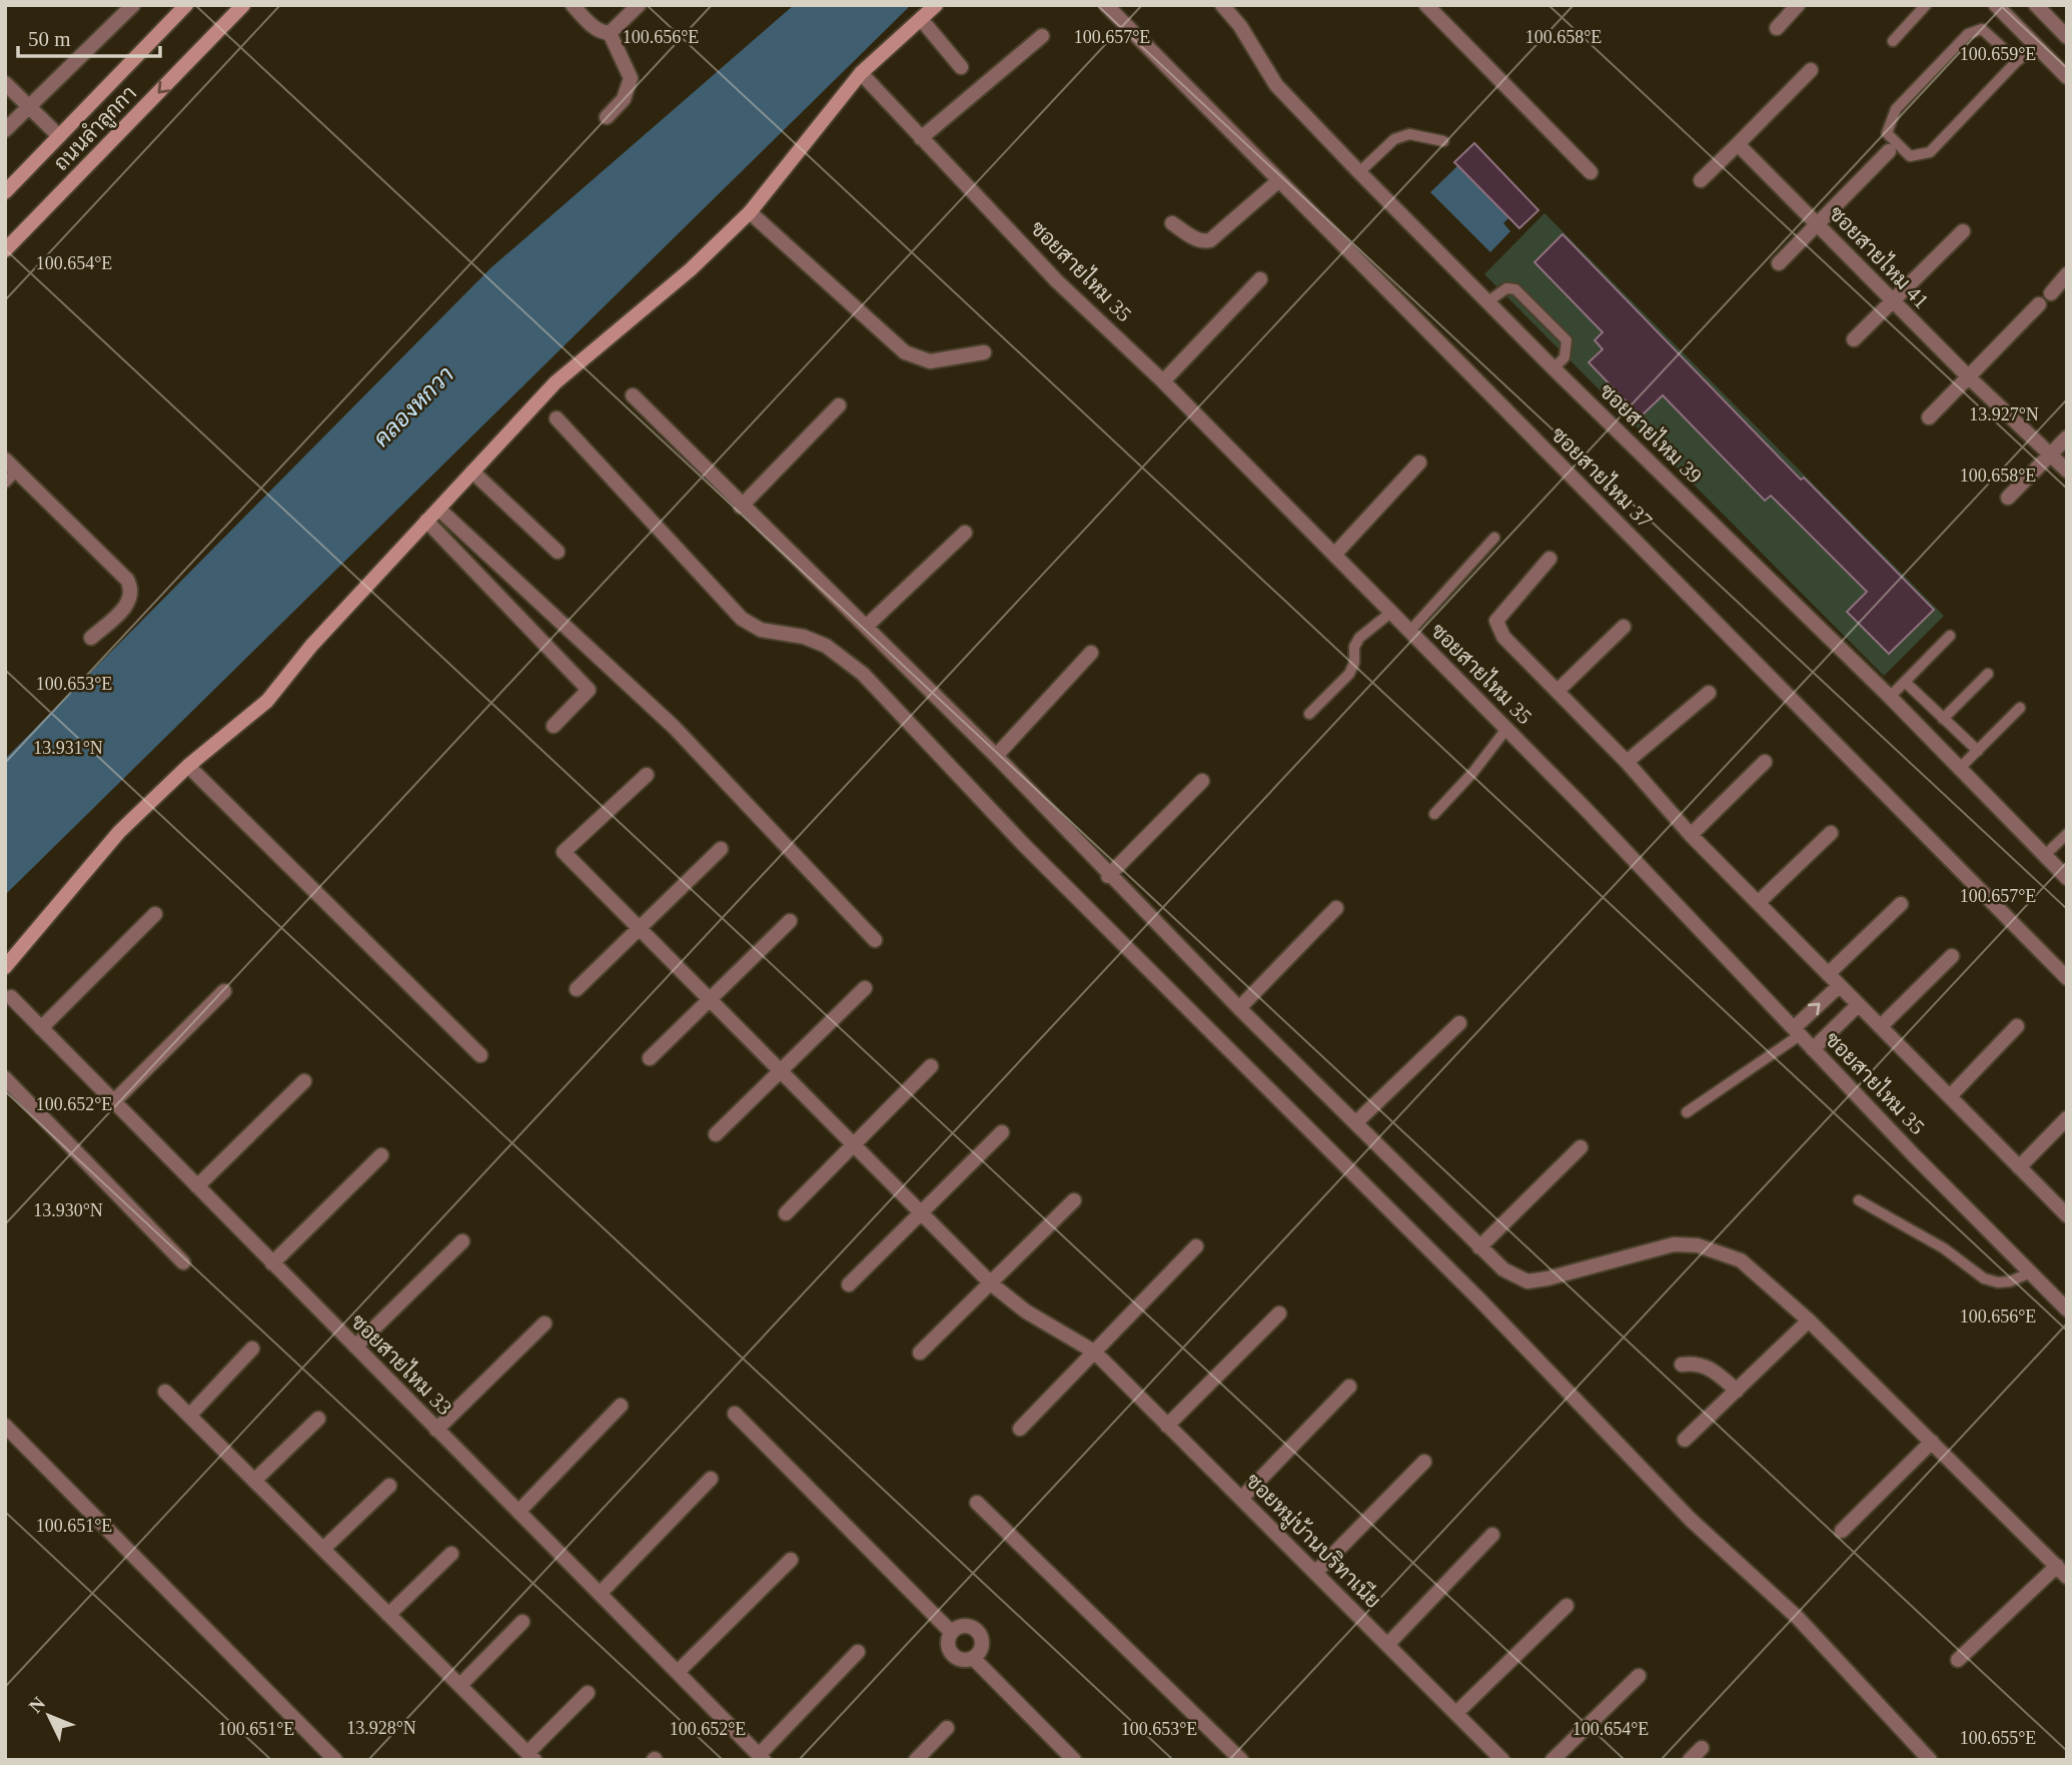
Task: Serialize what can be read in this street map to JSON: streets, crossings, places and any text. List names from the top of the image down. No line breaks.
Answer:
{"streets":{"street":["ถนนลำลูกกา","ซอยสายไหม 41","ซอยสายไหม 35","ซอยสายไหม 39","ซอยสายไหม 37","ซอยสายไหม 33","ซอยหมู่บ้านบริทาเนีย"]},"water":["คลองหกวา"],"scale_bar":"50 m","north":"top left","coordinates":["100.656°E","100.657°E","100.658°E","100.659°E","100.654°E","13.927°N","100.653°E","13.931°N","100.652°E","13.930°N","100.651°E","13.928°N","100.655°E"]}
